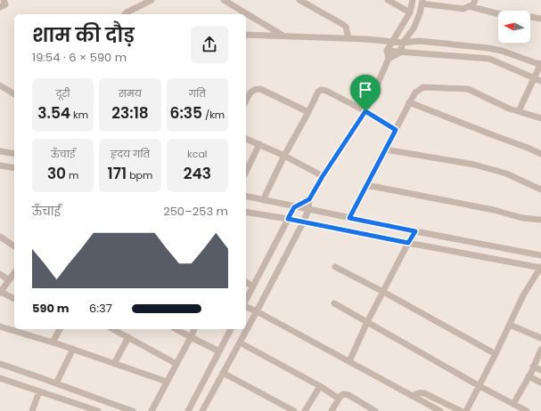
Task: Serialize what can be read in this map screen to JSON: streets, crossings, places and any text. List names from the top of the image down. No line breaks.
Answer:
{"north":"left","page":{"heading":["शाम की दौड़","19:54 · 6 × 590 m"],"stats":[["दूरी","3.54 km"],["समय","23:18"],["गति","6:35 /km"],["ऊँचाई","30 m"],["हृदय गति","171 bpm"],["kcal","243"]],"chart":["ऊँचाई","250–253 m"],"list":[{"name":"590 m","note":"6:37"}]}}
